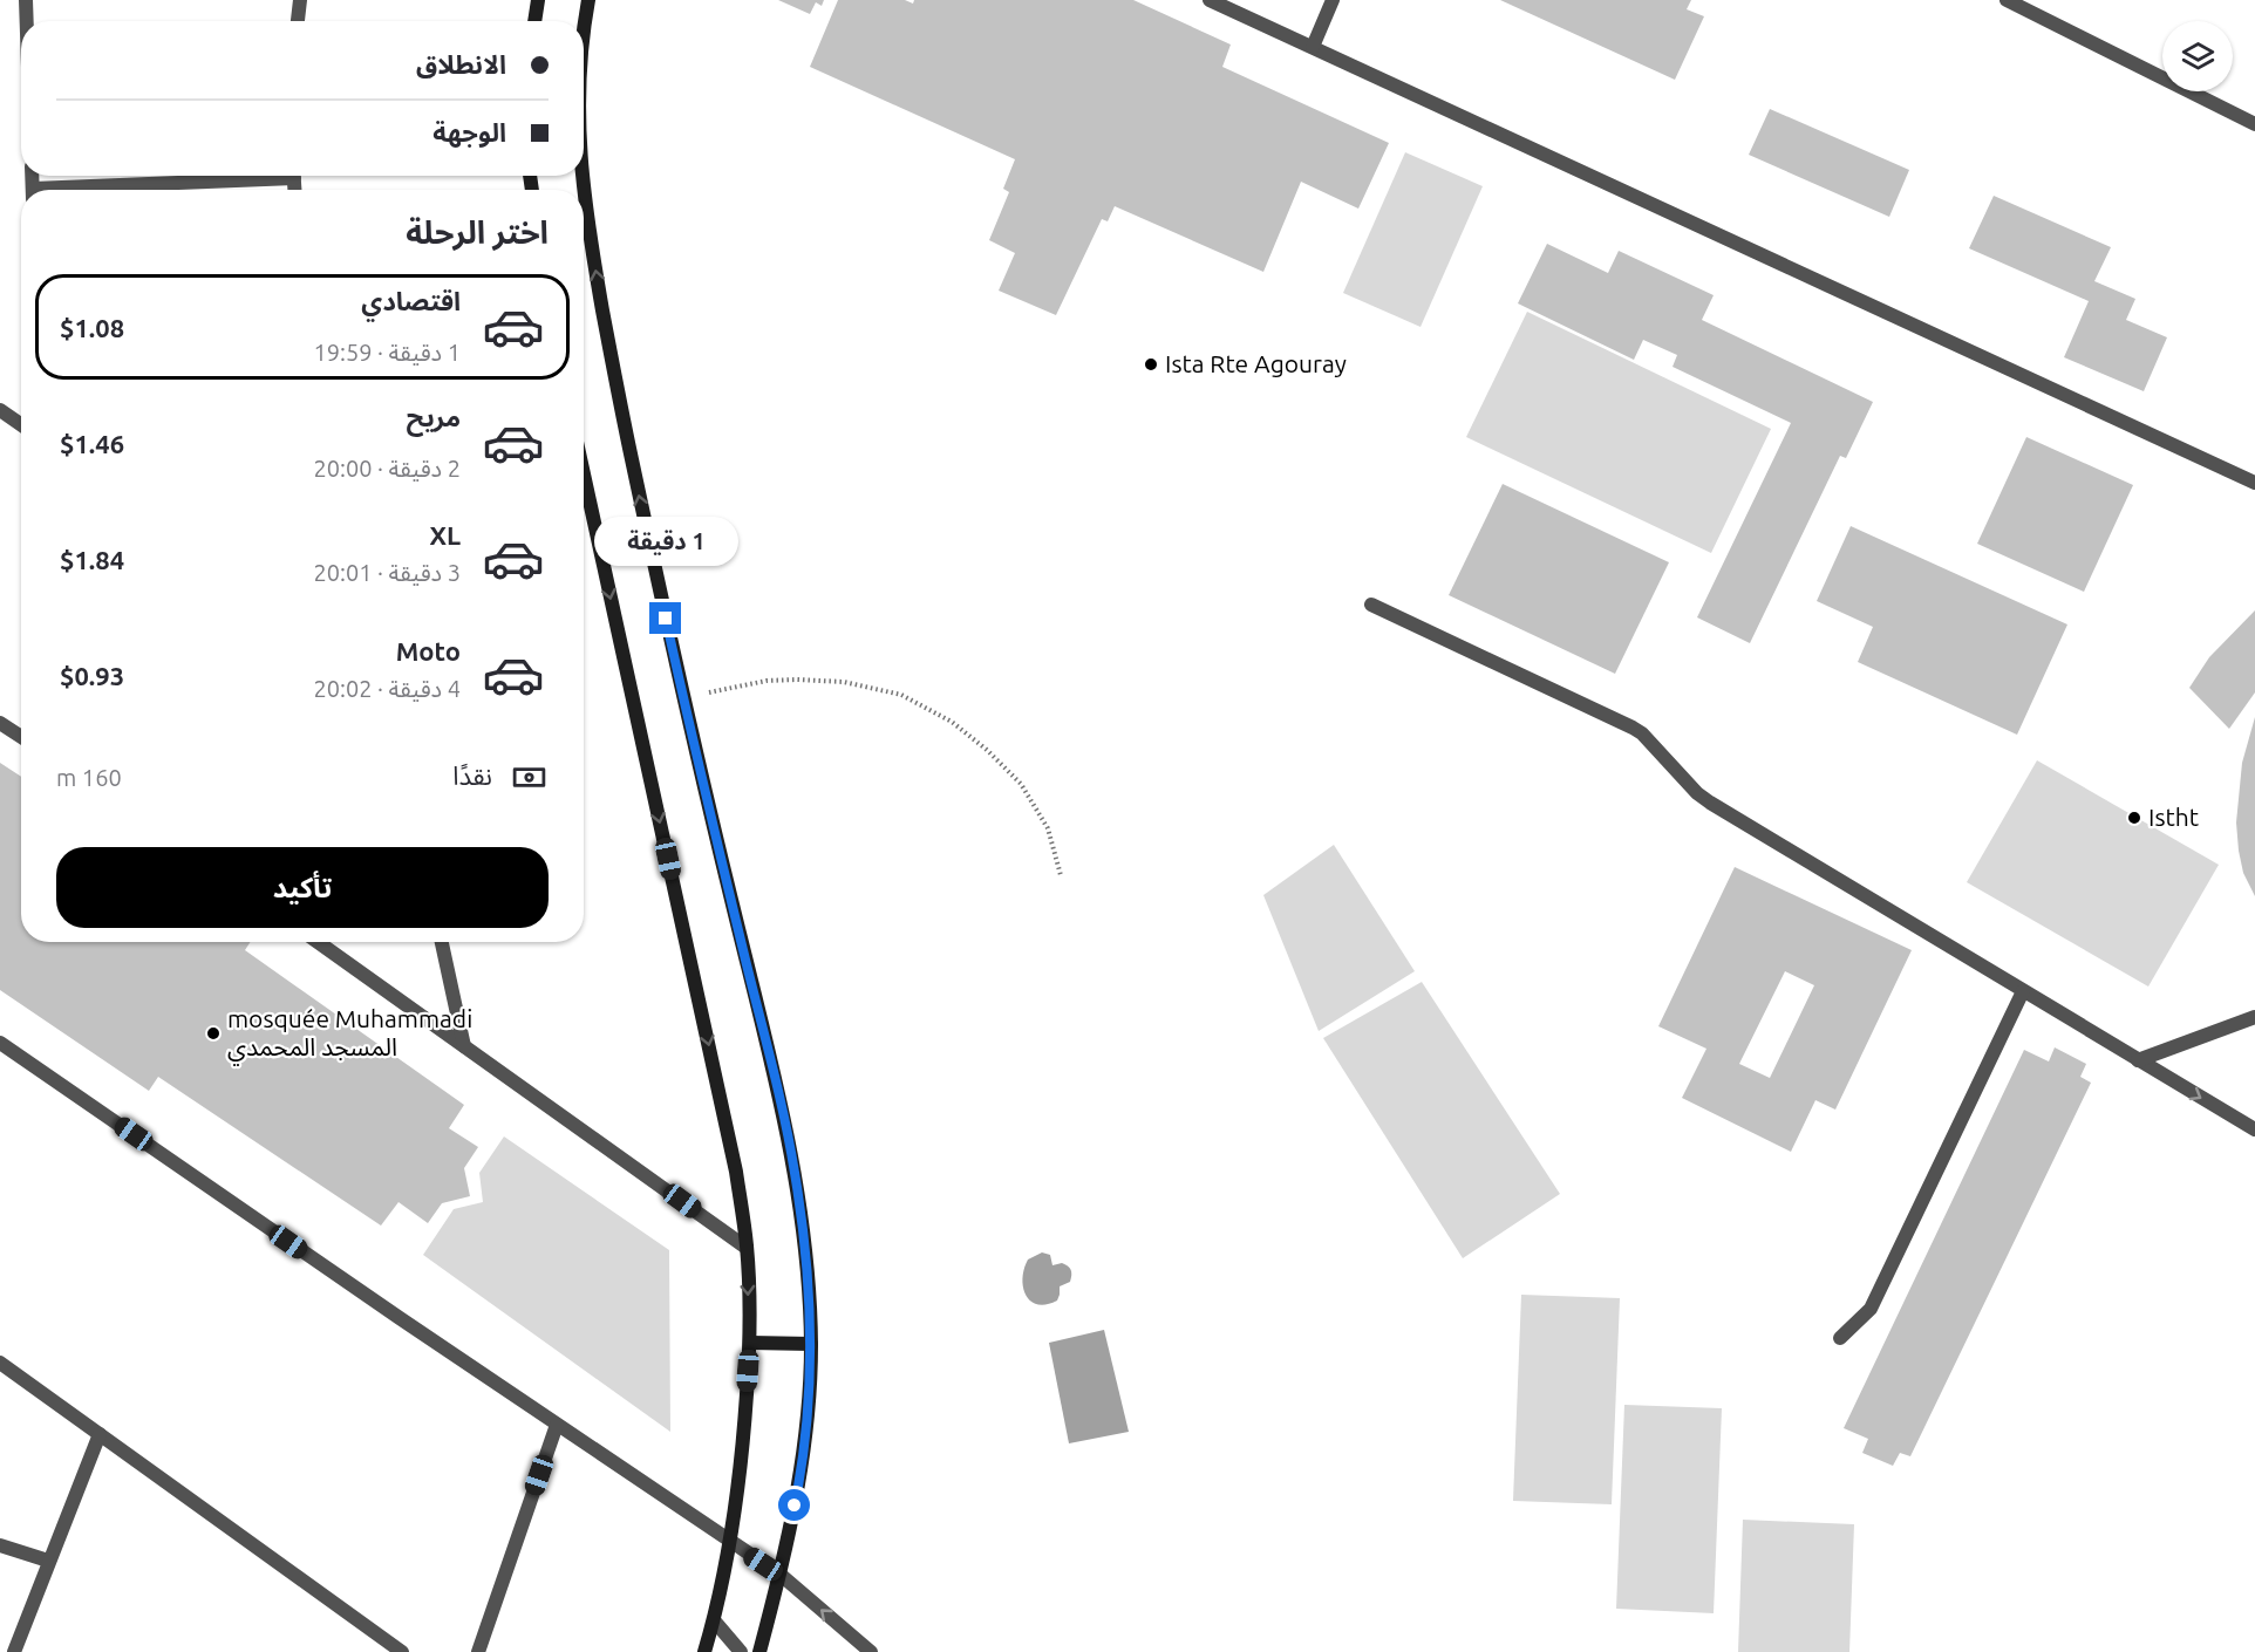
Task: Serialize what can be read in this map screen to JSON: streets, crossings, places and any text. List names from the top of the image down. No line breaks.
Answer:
{"places":["Ista Rte Agouray","Istht","mosquée Muhammadi المسجد المحمدي"],"page":{"banner":["الانطلاق","الوجهة"],"heading":"اختر الرحلة","list":[{"name":"اقتصادي","note":"1 دقيقة · 19:59","value":"$1.08"},{"name":"مريح","note":"2 دقيقة · 20:00","value":"$1.46"},{"name":"XL","note":"3 دقيقة · 20:01","value":"$1.84"},{"name":"Moto","note":"4 دقيقة · 20:02","value":"$0.93"}],"bubble":"1 دقيقة","pay":["نقدًا","160 m"],"buttons":"تأكيد"}}
